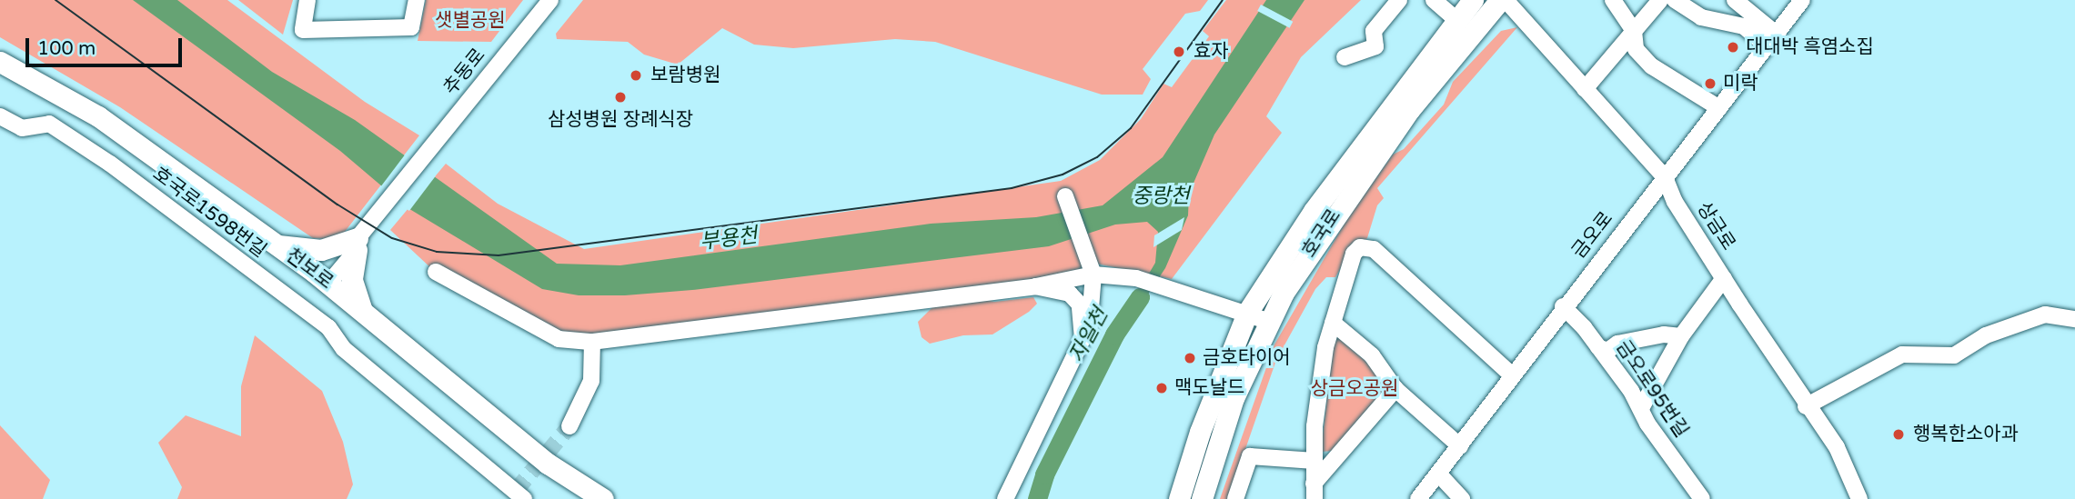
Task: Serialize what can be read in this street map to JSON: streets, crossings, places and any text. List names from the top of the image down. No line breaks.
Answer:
{"streets":{"main road":["호국로","천보로"],"street":["추동로","호국로1598번길","상금로","금오로","금오로95번길"]},"crossings":[["상금로","금오로"],["금오로","금오로95번길"]],"water":["중랑천","부용천","자일천"],"parks":["샛별공원","상금오공원"],"places":["대대박 흑염소집","효자","보람병원","미락","삼성병원 장례식장","금호타이어","맥도날드","행복한소아과"],"scale_bar":"100 m"}
